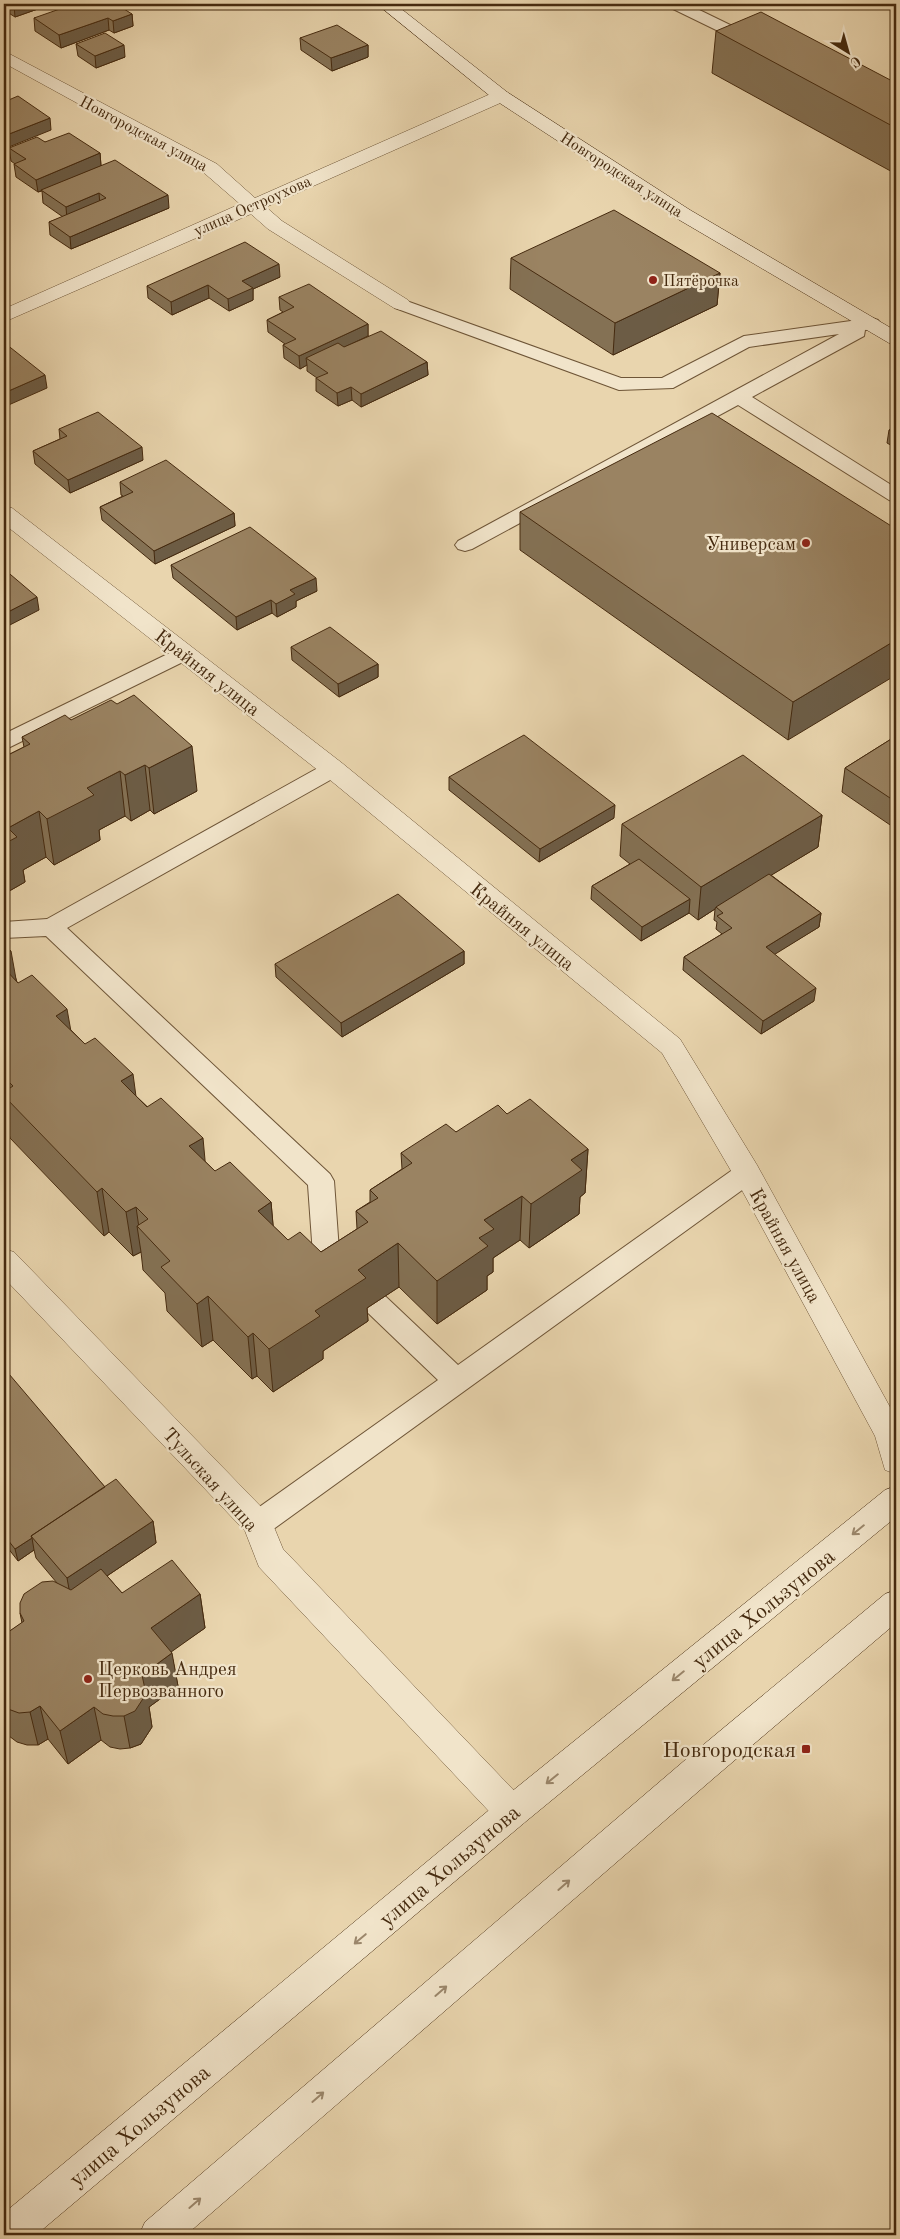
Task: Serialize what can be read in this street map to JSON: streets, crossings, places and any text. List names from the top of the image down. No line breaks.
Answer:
{"streets":{"street":["Новгородская улица","улица Остроухова","Крайняя улица","Тульская улица","улица Хользунова"]},"crossings":[["Новгородская улица","улица Остроухова"],["Тульская улица","улица Хользунова"]],"places":{"other":["Пятёрочка","Универсам","Церковь Андрея Первозванного"],"transit":["Новгородская"]},"north":"bottom right"}
